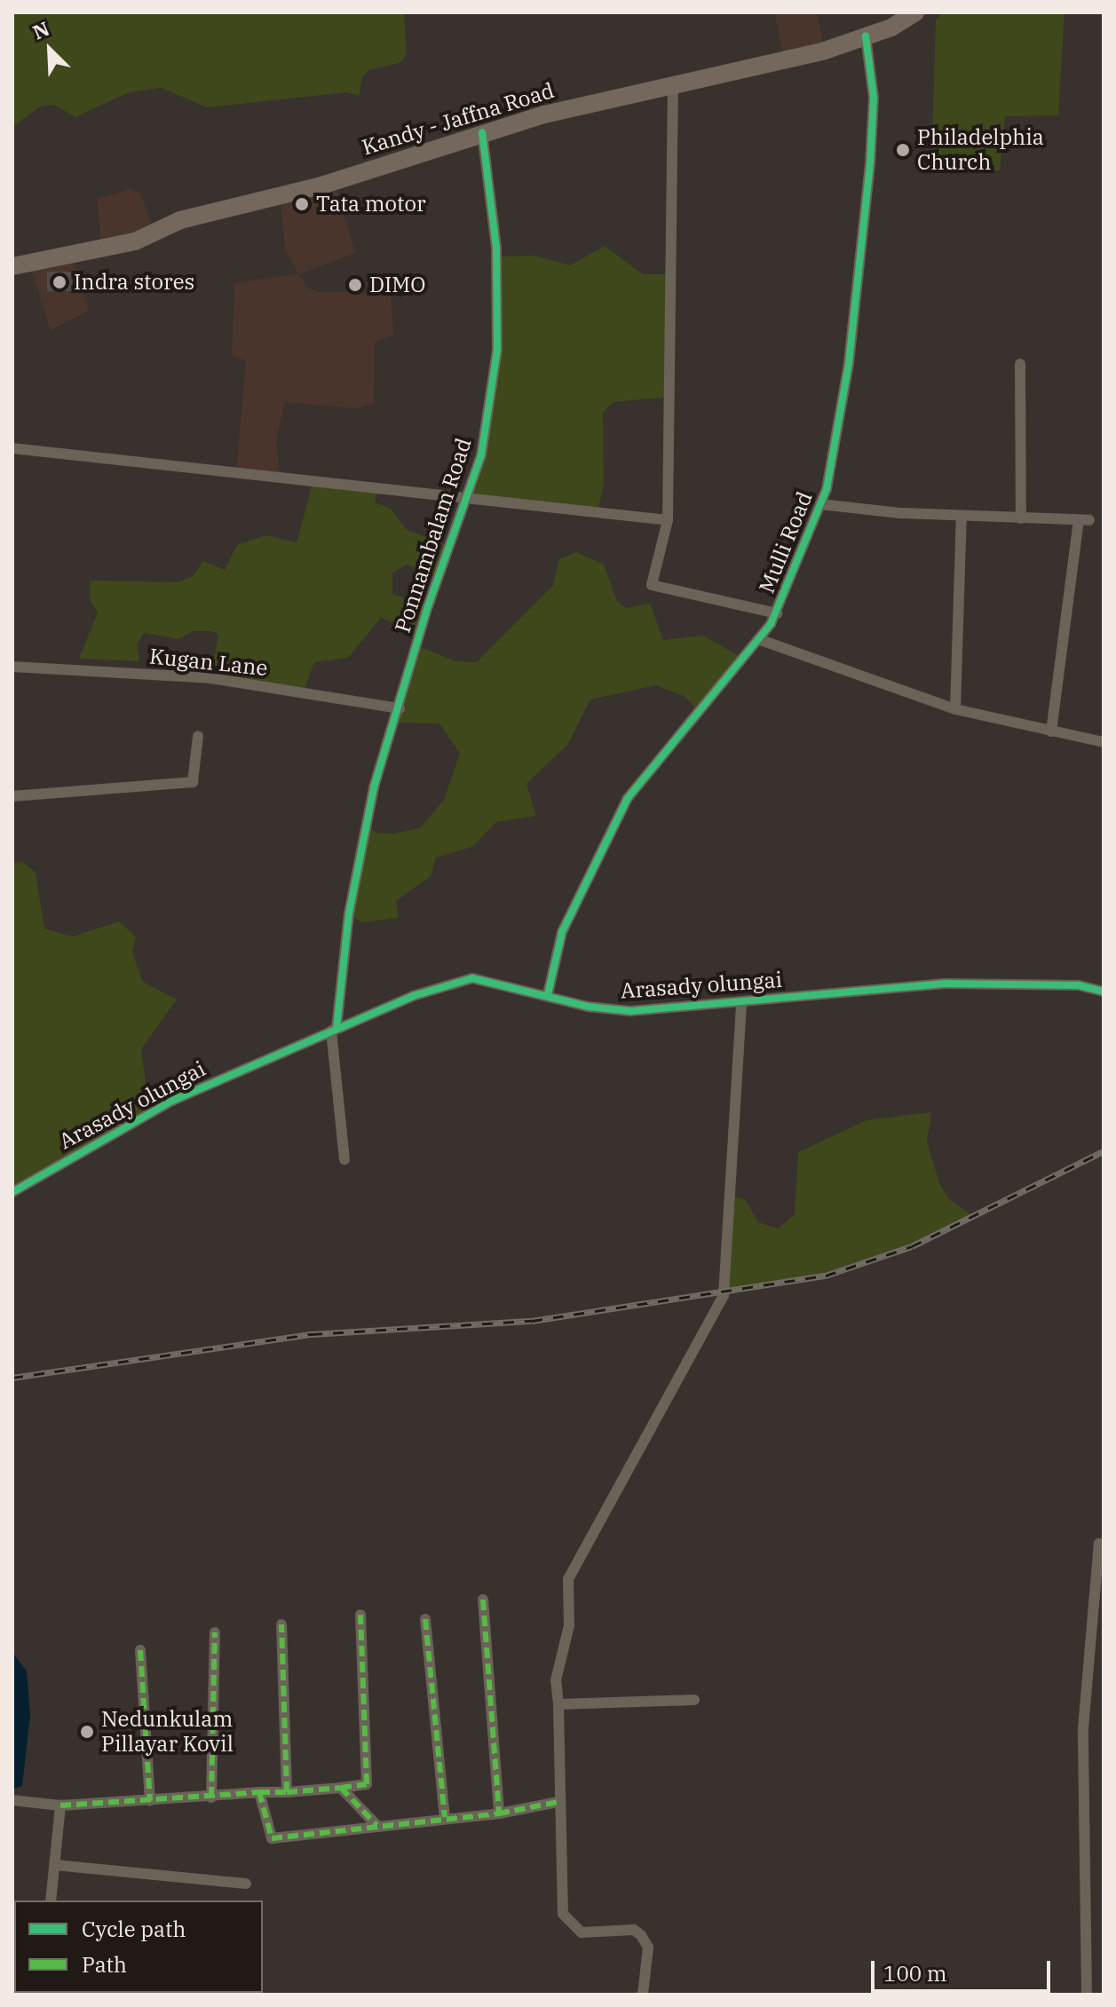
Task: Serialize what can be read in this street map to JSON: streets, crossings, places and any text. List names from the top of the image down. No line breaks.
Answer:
{"streets":{"highway":["Kandy - Jaffna Road"],"street":["Ponnambalam Road","Mulli Road","Kugan Lane","Arasady olungai"]},"crossings":[["Kandy - Jaffna Road","Ponnambalam Road"],["Kandy - Jaffna Road","Mulli Road"],["Ponnambalam Road","Kugan Lane"],["Ponnambalam Road","Arasady olungai"],["Mulli Road","Arasady olungai"]],"places":["Philadelphia Church","Tata motor","Indra stores","DIMO","Nedunkulam Pillayar Kovil"],"legend":["Cycle path","Path"],"scale_bar":"100 m","north":"top left"}
